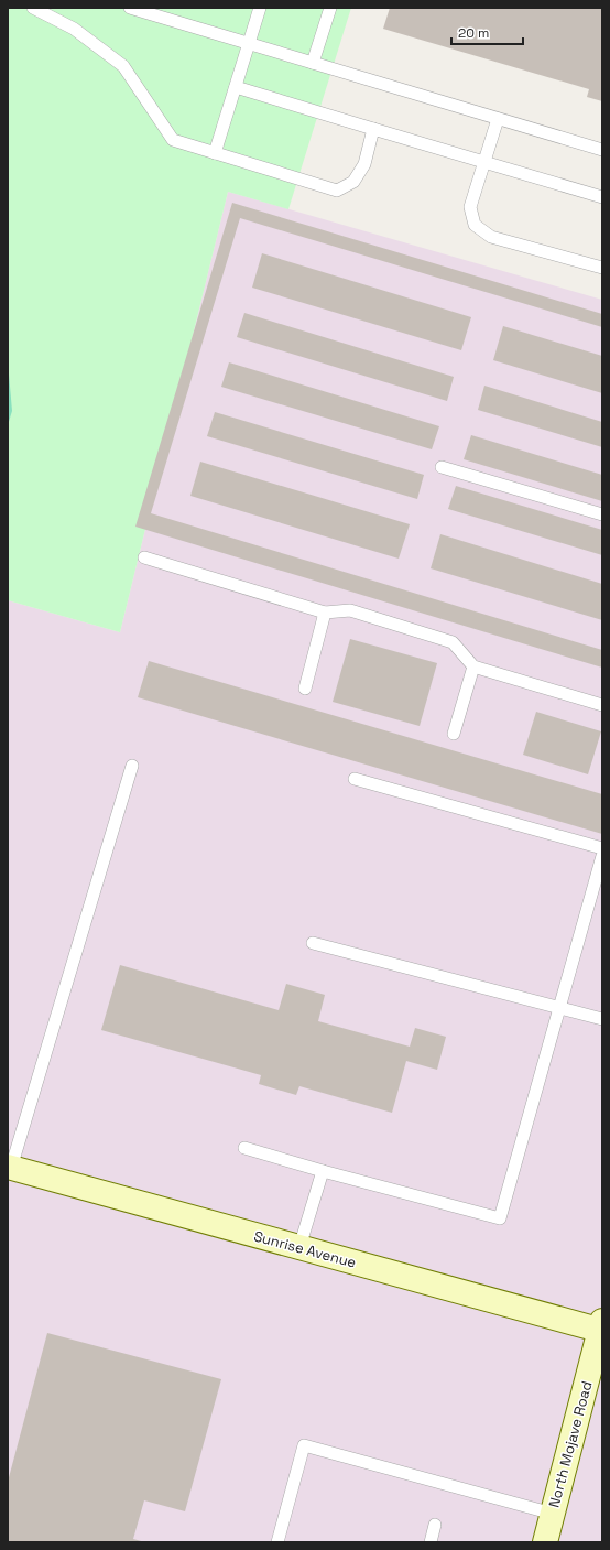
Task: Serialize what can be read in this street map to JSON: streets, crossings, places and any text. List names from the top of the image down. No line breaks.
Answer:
{"streets":{"street":["Sunrise Avenue","North Mojave Road"]},"crossings":[["Sunrise Avenue","North Mojave Road"]],"scale_bar":"20 m"}
